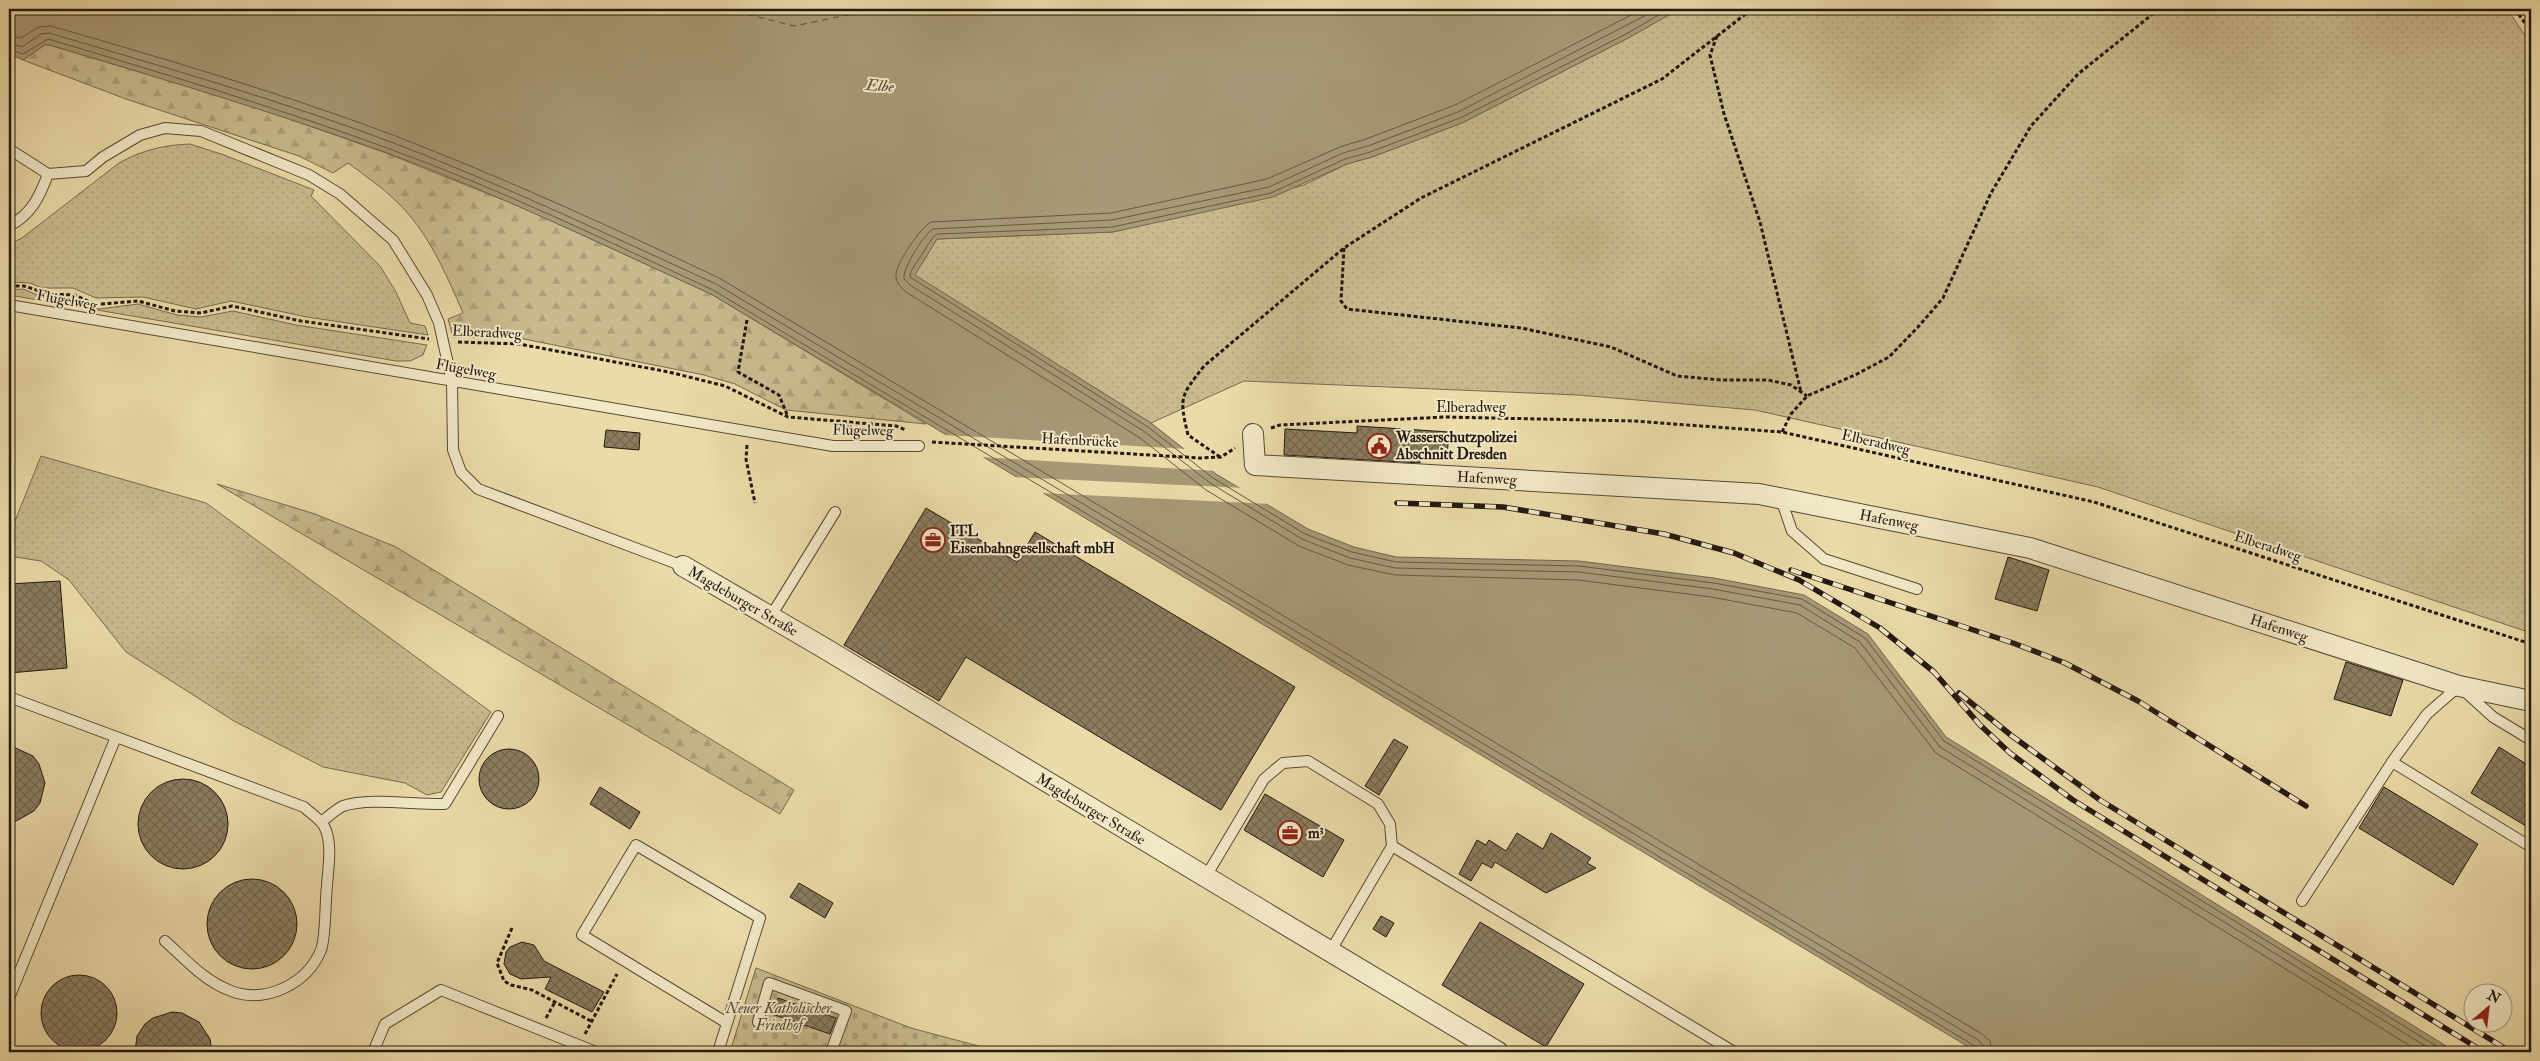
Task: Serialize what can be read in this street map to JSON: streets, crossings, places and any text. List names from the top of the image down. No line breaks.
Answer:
{"streets":{"street":["Hafenweg","Magdeburger Straße"],"lane":["Flügelweg"],"path":["Elberadweg","Hafenbrücke"]},"crossings":[["Flügelweg","Hafenbrücke"],["Elberadweg","Hafenbrücke"],["Elberadweg","Hafenweg"]],"water":["Elbe"],"parks":["Neuer Katholischer Friedhof"],"places":{"public building":["Wasserschutzpolizei Abschnitt Dresden"],"office":["ITL Eisenbahngesellschaft mbH","m³"]},"north":"top right"}
